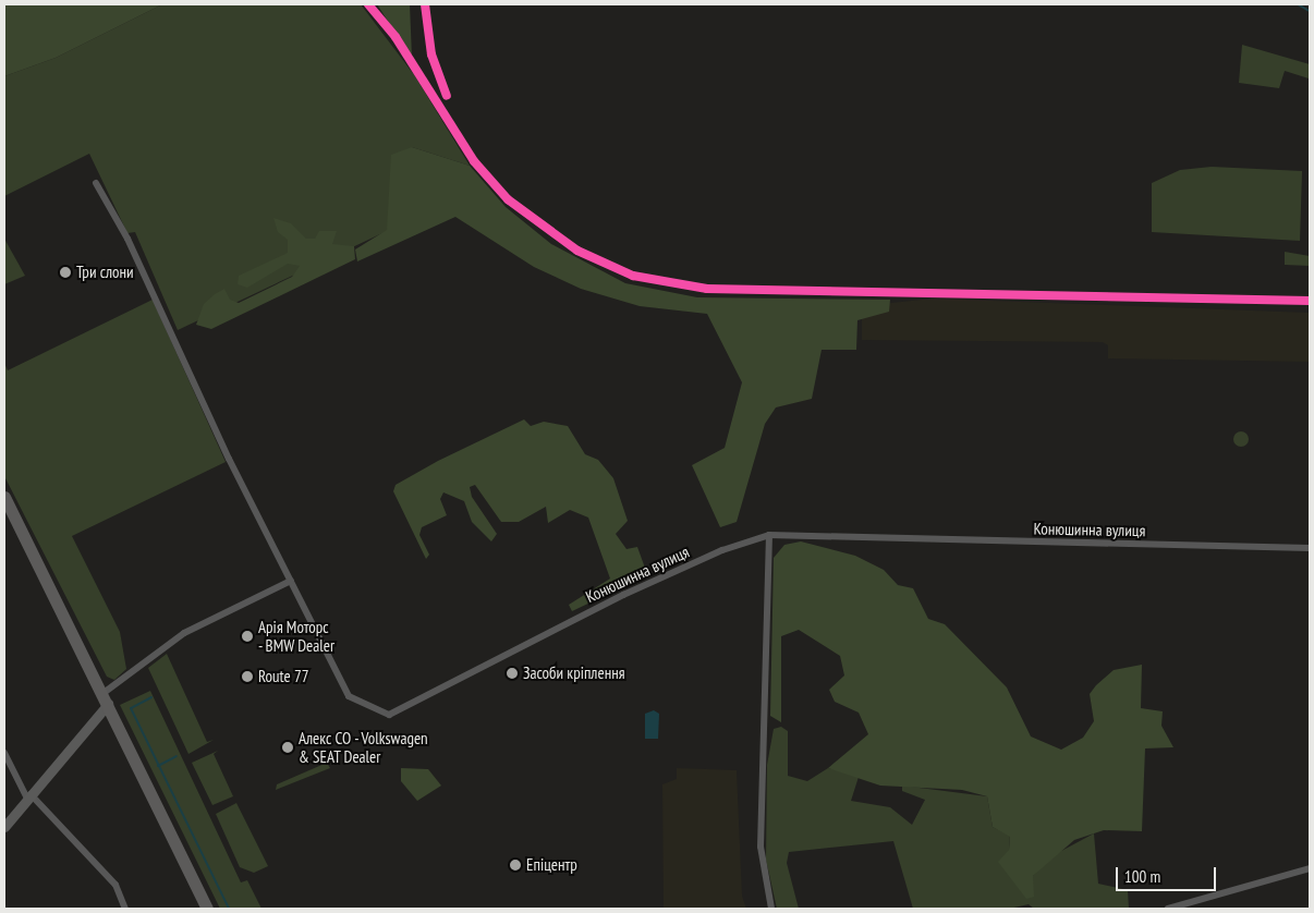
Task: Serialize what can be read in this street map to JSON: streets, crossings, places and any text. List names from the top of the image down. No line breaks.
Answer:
{"streets":{"street":["Конюшинна вулиця"]},"places":["Три слони","Арія Моторс - BMW Dealer","Засоби кріплення","Route 77","Алекс CO - Volkswagen & SEAT Dealer","Епіцентр"],"scale_bar":"100 m"}
